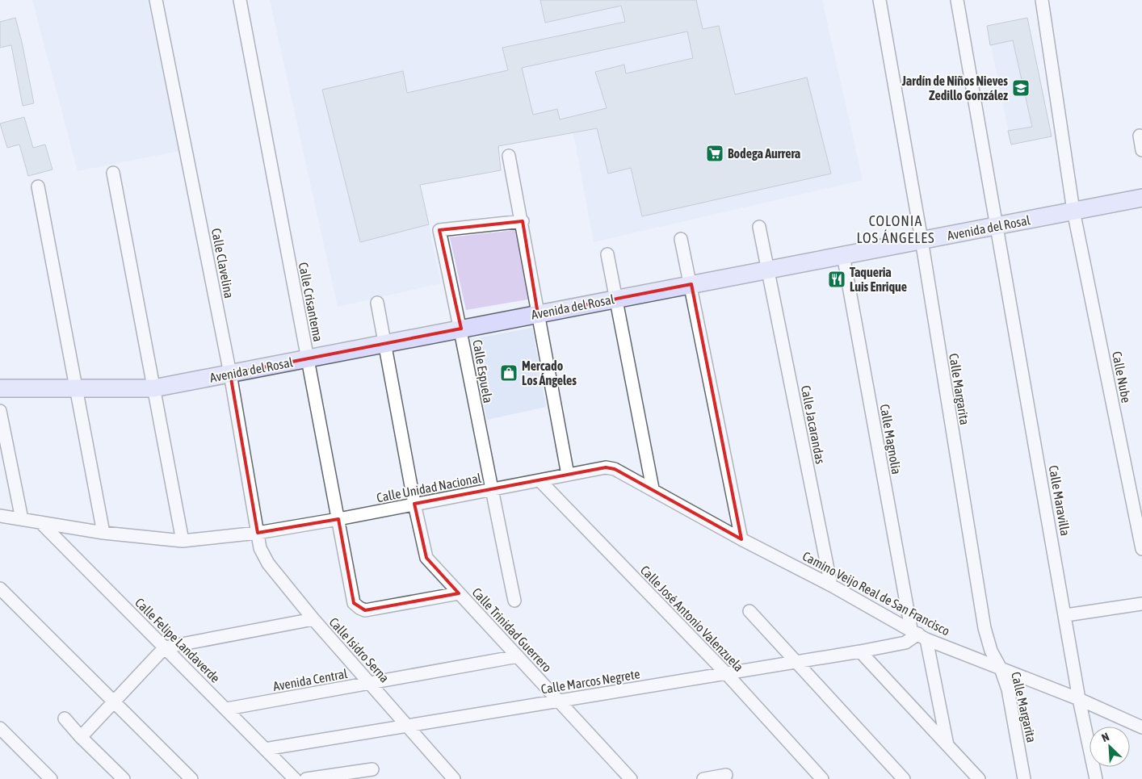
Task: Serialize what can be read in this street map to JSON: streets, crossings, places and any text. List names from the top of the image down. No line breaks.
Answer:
{"streets":{"street":["Avenida del Rosal","Calle Clavelina","Calle Crisantema","Calle Espuela","Calle Nube","Calle Margarita","Calle Jacarandas","Calle Magnolia","Calle Unidad Nacional","Calle Maravilla","Camino Veijo Real de San Francisco","Calle José Antonio Valenzuela","Calle Trinidad Guerrero","Calle Felipe Landaverde","Calle Isidro Serna","Avenida Central","Calle Marcos Negrete"]},"crossings":[["Avenida del Rosal","Calle Clavelina"],["Avenida del Rosal","Calle Crisantema"],["Avenida del Rosal","Calle Espuela"],["Avenida del Rosal","Calle Nube"],["Avenida del Rosal","Calle Margarita"],["Avenida del Rosal","Calle Jacarandas"],["Avenida del Rosal","Calle Magnolia"],["Avenida del Rosal","Calle Maravilla"],["Avenida del Rosal","Calle Trinidad Guerrero"],["Calle Clavelina","Calle Unidad Nacional"],["Calle Clavelina","Calle Isidro Serna"],["Calle Crisantema","Calle Unidad Nacional"],["Calle Crisantema","Calle Trinidad Guerrero"],["Calle Espuela","Calle Unidad Nacional"],["Calle Margarita","Camino Veijo Real de San Francisco"],["Calle Jacarandas","Camino Veijo Real de San Francisco"],["Calle Magnolia","Camino Veijo Real de San Francisco"],["Calle Magnolia","Calle Marcos Negrete"],["Calle Unidad Nacional","Camino Veijo Real de San Francisco"],["Calle Unidad Nacional","Calle José Antonio Valenzuela"],["Calle Unidad Nacional","Calle Trinidad Guerrero"],["Calle Unidad Nacional","Calle Felipe Landaverde"],["Calle Unidad Nacional","Calle Isidro Serna"],["Calle Maravilla","Camino Veijo Real de San Francisco"],["Camino Veijo Real de San Francisco","Calle Marcos Negrete"],["Calle José Antonio Valenzuela","Calle Marcos Negrete"],["Calle Trinidad Guerrero","Avenida Central"],["Calle Trinidad Guerrero","Calle Marcos Negrete"],["Calle Felipe Landaverde","Avenida Central"],["Calle Felipe Landaverde","Calle Marcos Negrete"],["Calle Isidro Serna","Avenida Central"],["Calle Isidro Serna","Calle Marcos Negrete"]],"districts":["COLONIA LOS ÁNGELES"],"places":{"school or university":["Jardín de Niños Nieves Zedillo González"],"supermarket":["Bodega Aurrera"],"restaurant":["Taqueria Luis Enrique"],"shop":["Mercado Los Ángeles"]},"north":"top left"}
